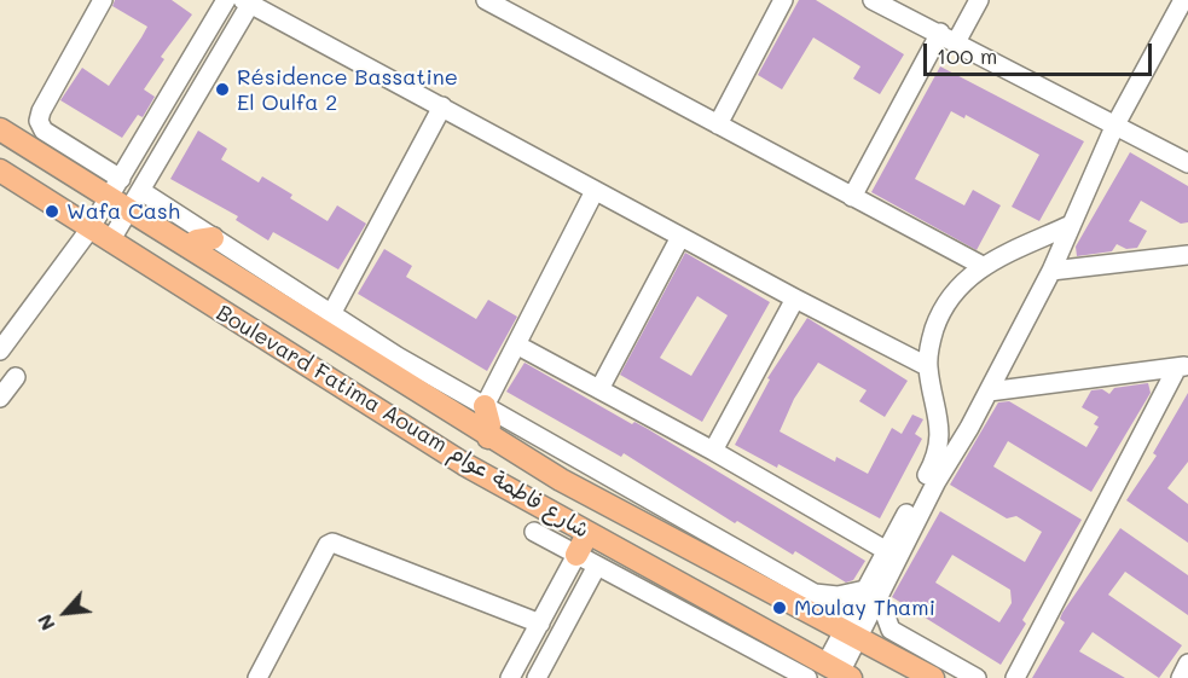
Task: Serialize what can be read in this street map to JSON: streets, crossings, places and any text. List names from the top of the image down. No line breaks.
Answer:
{"streets":{"main road":["Boulevard Fatima Aouam شارع فاطمة عوام"]},"places":["Résidence Bassatine El Oulfa 2","Wafa Cash","Moulay Thami"],"scale_bar":"100 m","north":"bottom left"}
